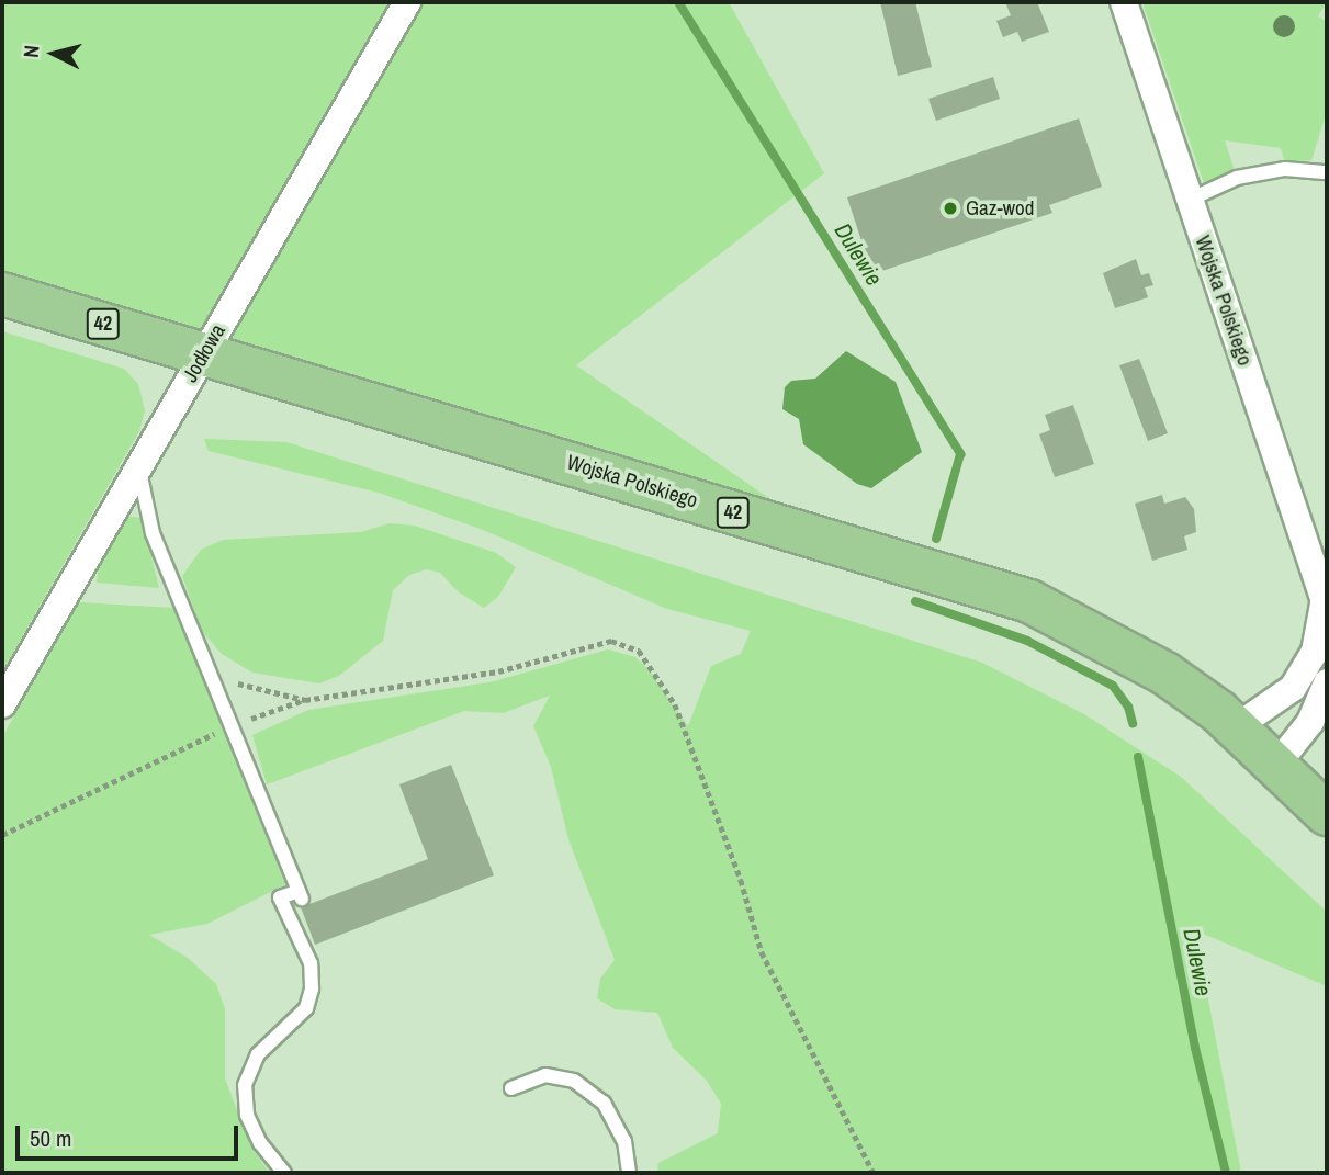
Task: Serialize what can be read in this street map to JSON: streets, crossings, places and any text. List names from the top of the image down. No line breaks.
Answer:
{"streets":{"main road":["Wojska Polskiego","42"],"street":["Jodłowa"]},"crossings":[["Wojska Polskiego","Jodłowa"]],"water":["Dulewie"],"places":["Gaz-wod"],"scale_bar":"50 m","north":"left"}
